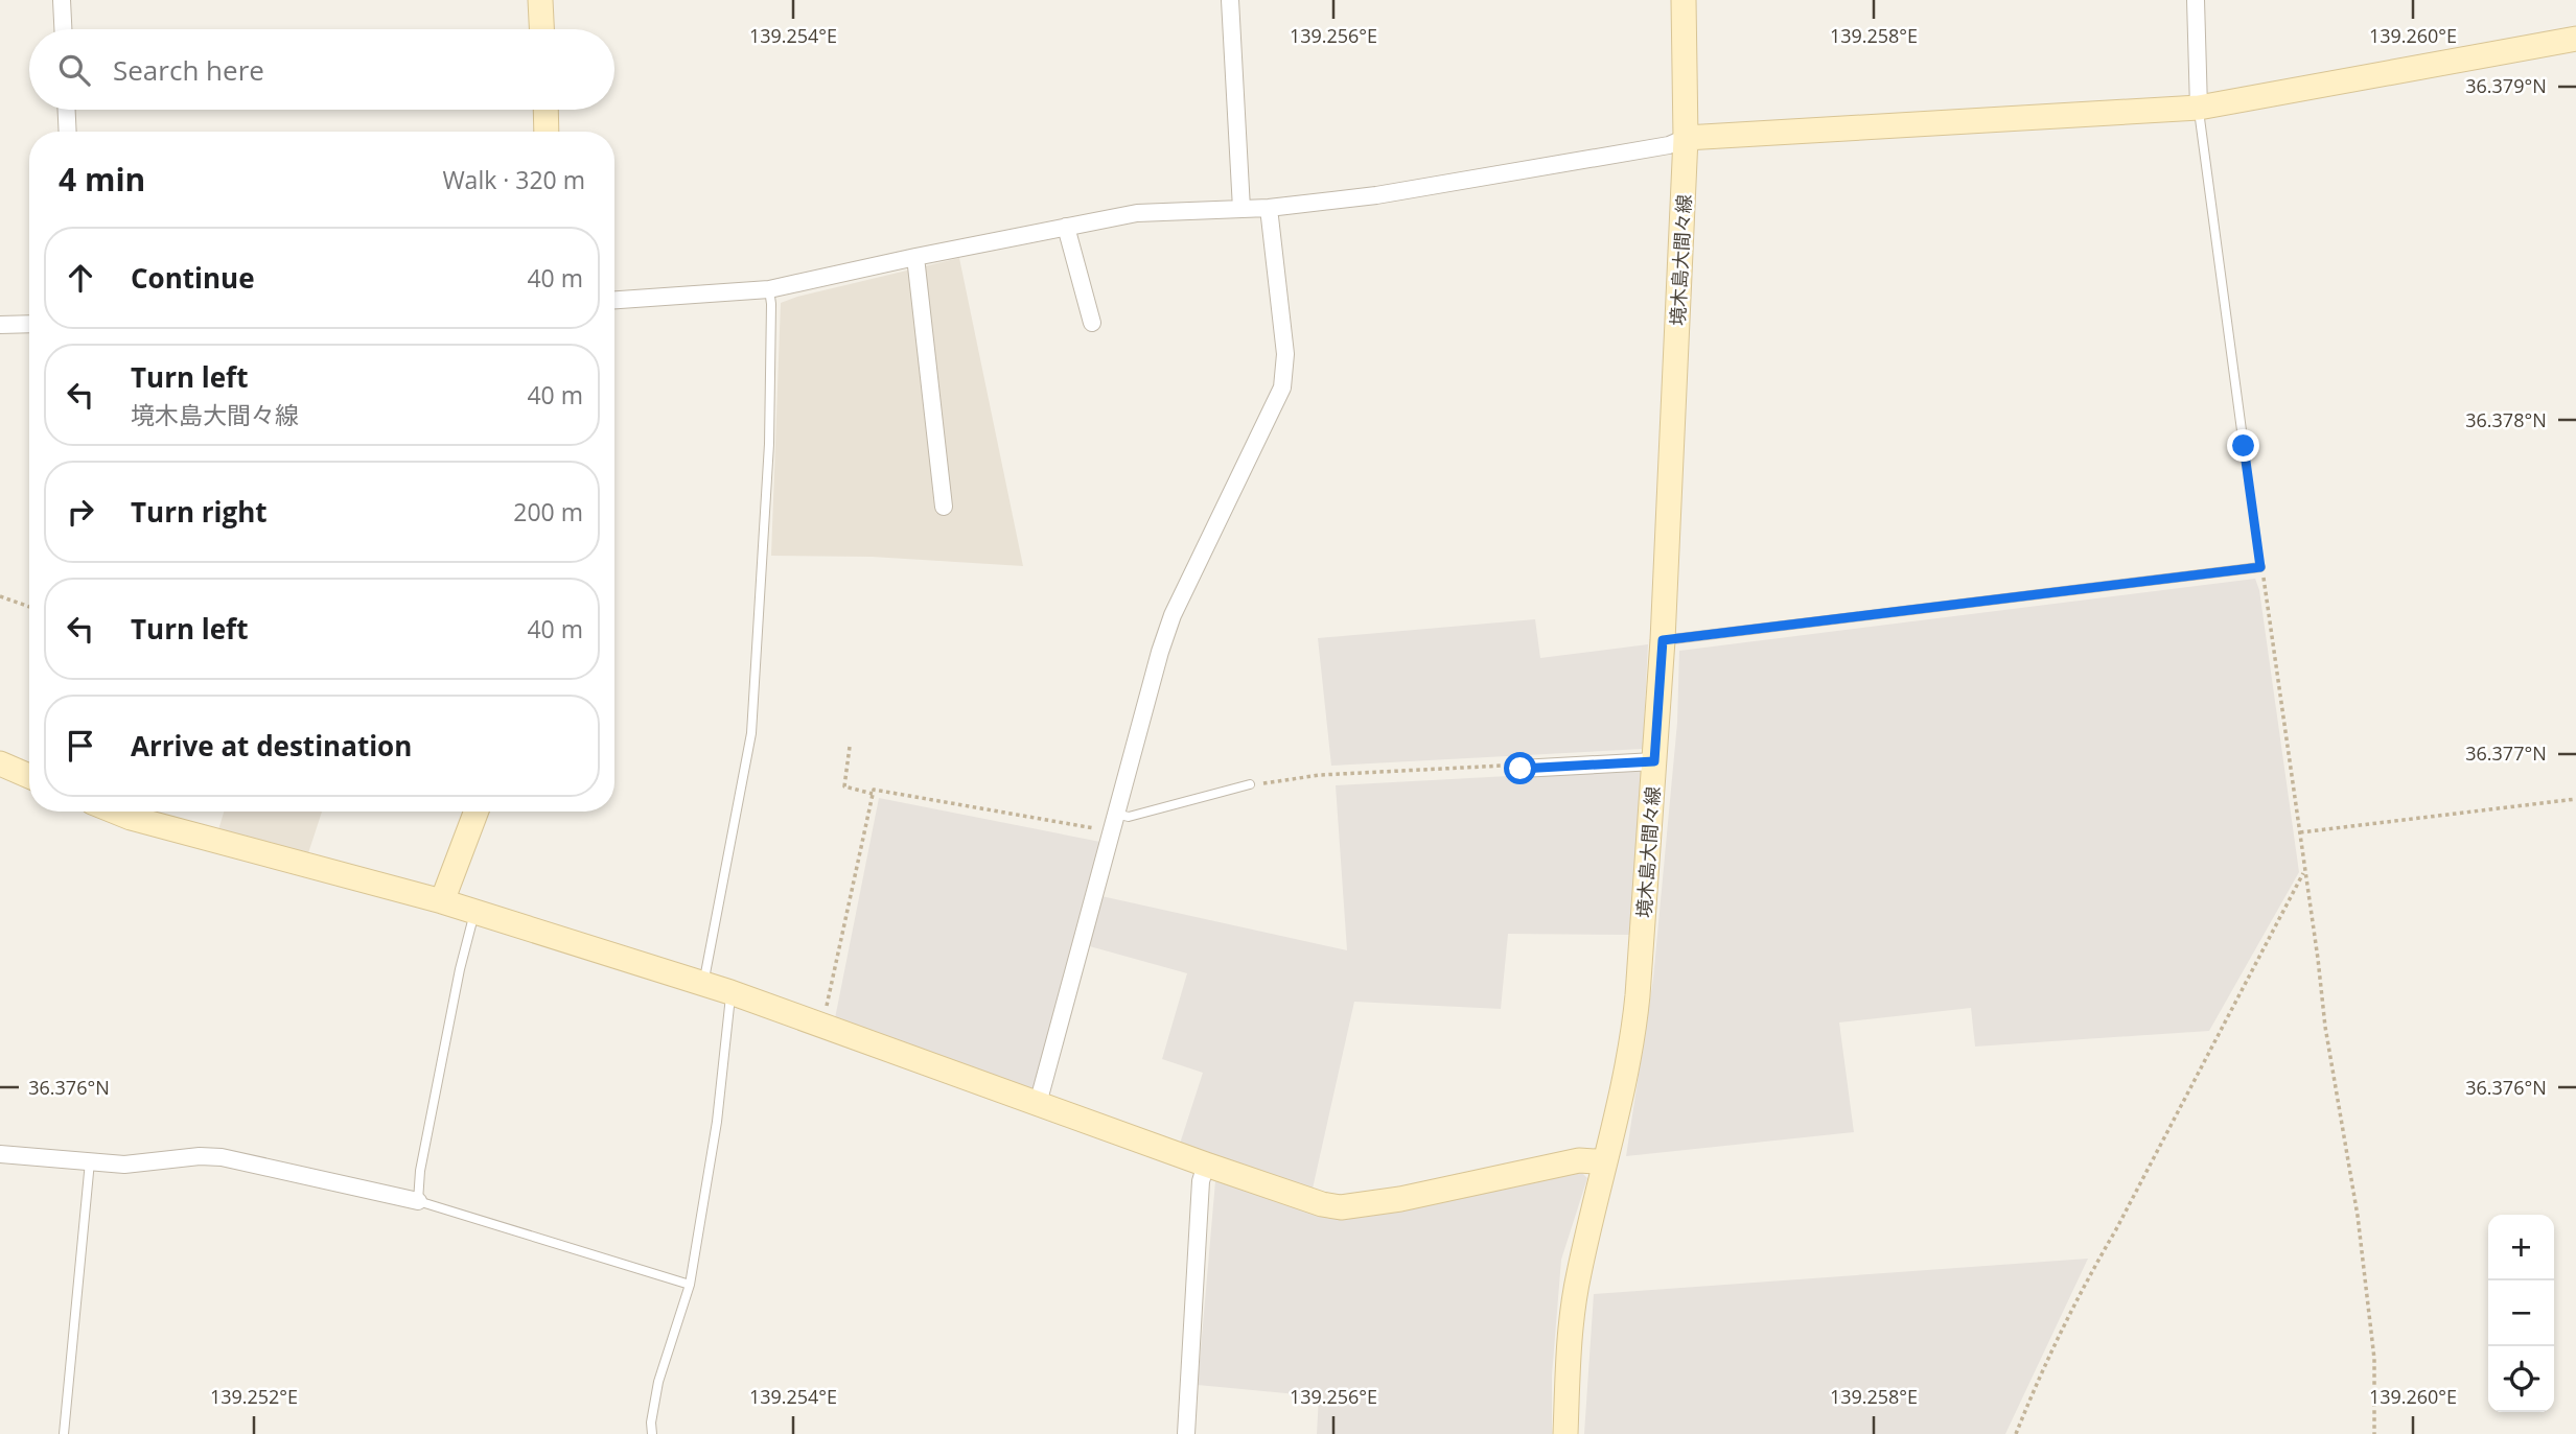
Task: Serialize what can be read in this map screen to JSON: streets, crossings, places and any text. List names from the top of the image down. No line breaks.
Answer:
{"streets":{"street":["境木島大間々線"]},"page":{"search":"Search here","heading":["4 min","Walk · 320 m"],"list":[["Continue","40 m"],["Turn left","境木島大間々線","40 m"],["Turn right","200 m"],["Turn left","40 m"],"Arrive at destination"],"map_buttons":["+","−"]},"coordinates":["139.254°E","139.256°E","139.258°E","139.260°E","36.379°N","36.378°N","36.377°N","36.376°N","139.252°E"]}
